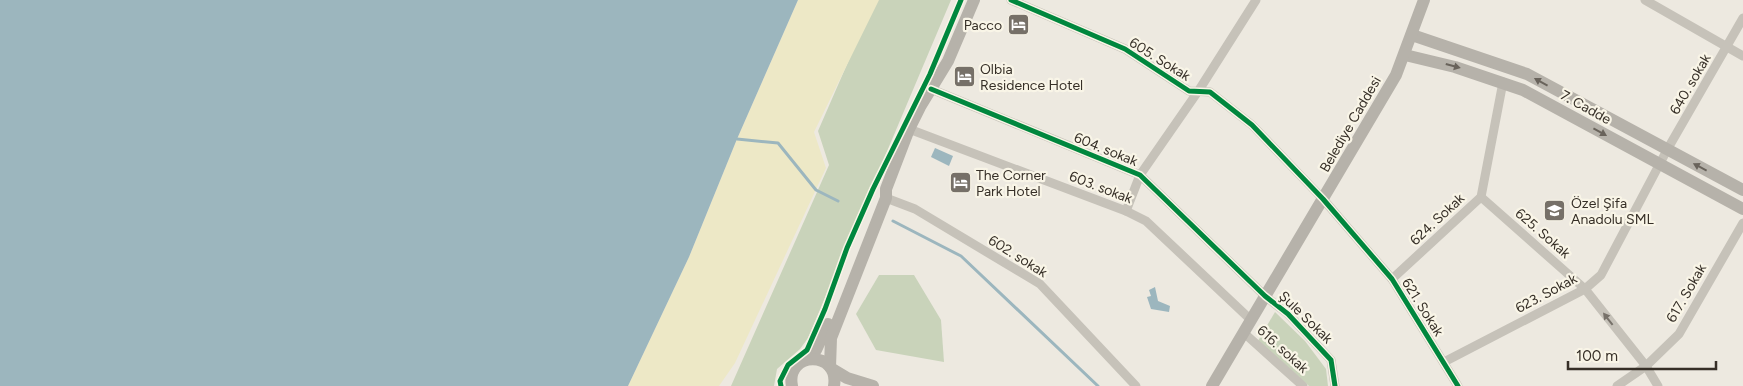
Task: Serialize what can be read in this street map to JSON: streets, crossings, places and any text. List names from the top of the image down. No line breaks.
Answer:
{"streets":{"main road":["7. Cadde","Belediye Caddesi"],"street":["605. Sokak","640. sokak","604. sokak","603. sokak","624. Sokak","625. Sokak","602. sokak","623. Sokak","617. Sokak","621. Sokak","Şule Sokak","616. sokak"]},"crossings":[["605. Sokak","Belediye Caddesi"],["605. Sokak","621. Sokak"],["640. sokak","7. Cadde"],["640. sokak","623. Sokak"],["7. Cadde","Belediye Caddesi"],["7. Cadde","624. Sokak"],["7. Cadde","623. Sokak"],["Belediye Caddesi","604. sokak"],["Belediye Caddesi","603. sokak"],["Belediye Caddesi","621. Sokak"],["Belediye Caddesi","Şule Sokak"],["Belediye Caddesi","616. sokak"],["604. sokak","Şule Sokak"],["624. Sokak","625. Sokak"],["624. Sokak","621. Sokak"],["625. Sokak","623. Sokak"],["625. Sokak","617. Sokak"],["623. Sokak","621. Sokak"]],"one_way":["625. Sokak"],"places":{"hotel":["Pacco","Olbia Residence Hotel","The Corner Park Hotel"],"school or university":["Özel Şifa Anadolu SML"]},"scale_bar":"100 m"}
